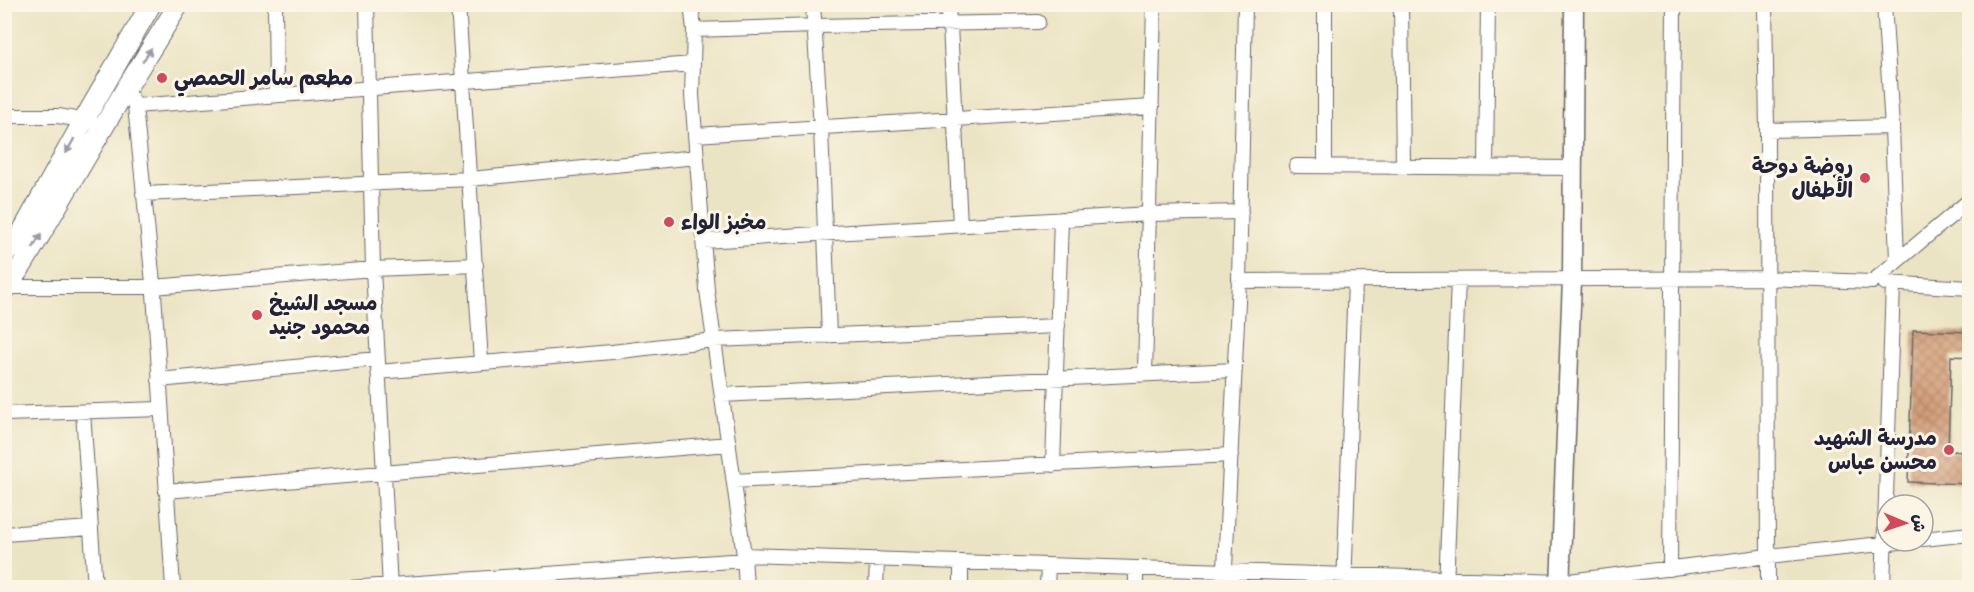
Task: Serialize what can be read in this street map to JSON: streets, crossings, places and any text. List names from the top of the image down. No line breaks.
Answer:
{"places":["مطعم سامر الحمصي","روضة دوحة الأطفال","مخبز الواء","مسجد الشيخ محمود جنيد","مدرسة الشهيد محسن عباس"],"north":"right"}
